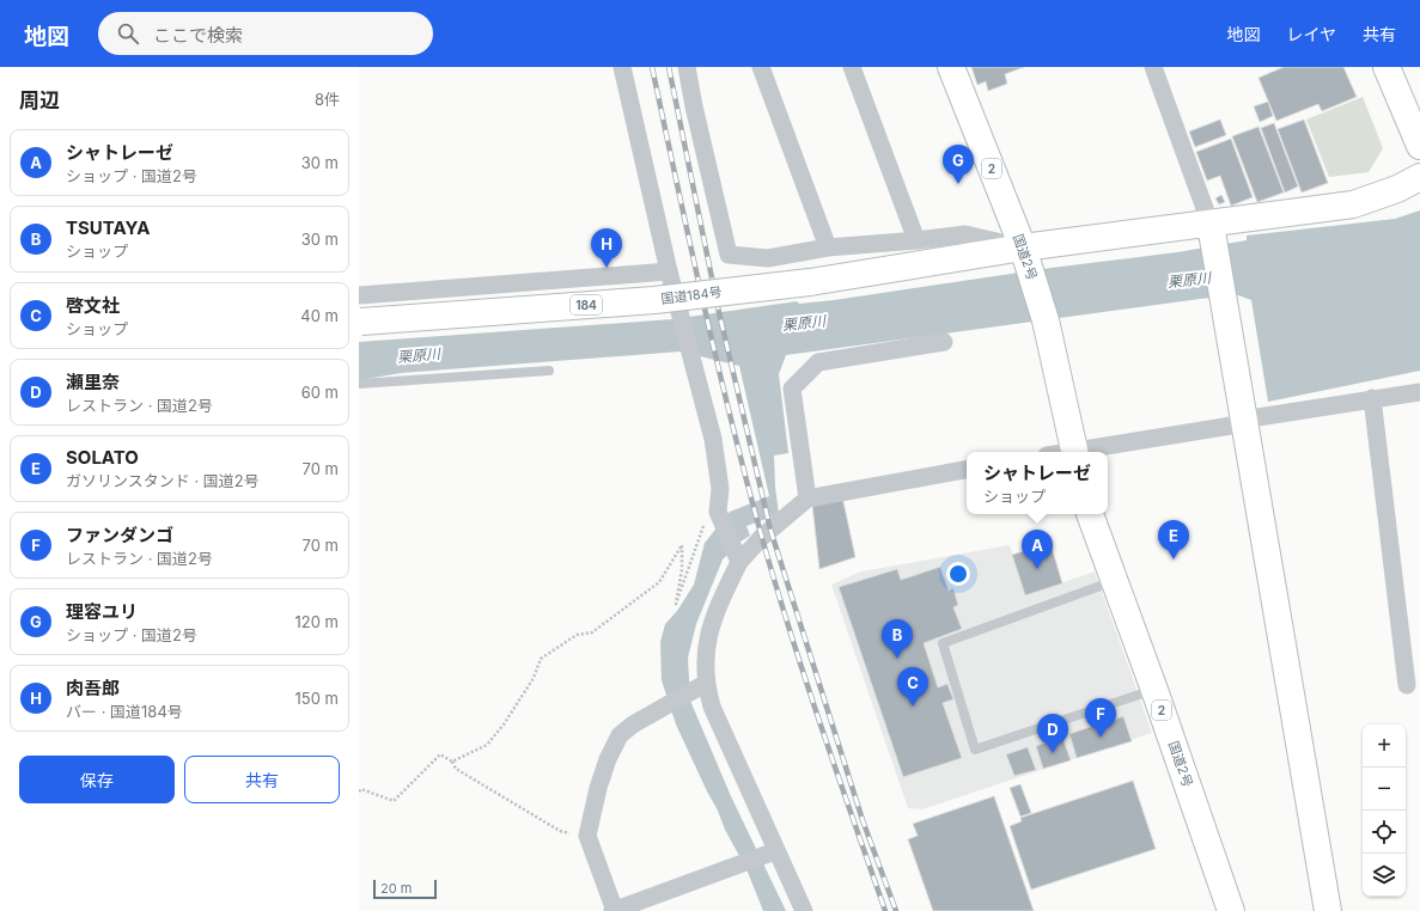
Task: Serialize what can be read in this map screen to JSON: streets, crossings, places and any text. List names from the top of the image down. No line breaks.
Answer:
{"streets":{"main road":["2","国道2号","国道184号","184"]},"crossings":[["国道2号","国道184号"]],"water":["栗原川"],"scale_bar":"20 m","page":{"header":"地図","search":"ここで検索","nav":["地図","レイヤ","共有"],"heading":["周辺","8件"],"list":[{"mark":"A","name":"シャトレーゼ","note":"ショップ · 国道2号","value":"30 m"},{"mark":"B","name":"TSUTAYA","note":"ショップ","value":"30 m"},{"mark":"C","name":"啓文社","note":"ショップ","value":"40 m"},{"mark":"D","name":"瀬里奈","note":"レストラン · 国道2号","value":"60 m"},{"mark":"E","name":"SOLATO","note":"ガソリンスタンド · 国道2号","value":"70 m"},{"mark":"F","name":"ファンダンゴ","note":"レストラン · 国道2号","value":"70 m"},{"mark":"G","name":"理容ユリ","note":"ショップ · 国道2号","value":"120 m"},{"mark":"H","name":"肉吾郎","note":"バー · 国道184号","value":"150 m"}],"pins":["G","H","E","A","B","C","F","D"],"popup":["シャトレーゼ","ショップ"],"map_buttons":["+","−"],"buttons":["保存","共有"],"scale":"20 m"}}
